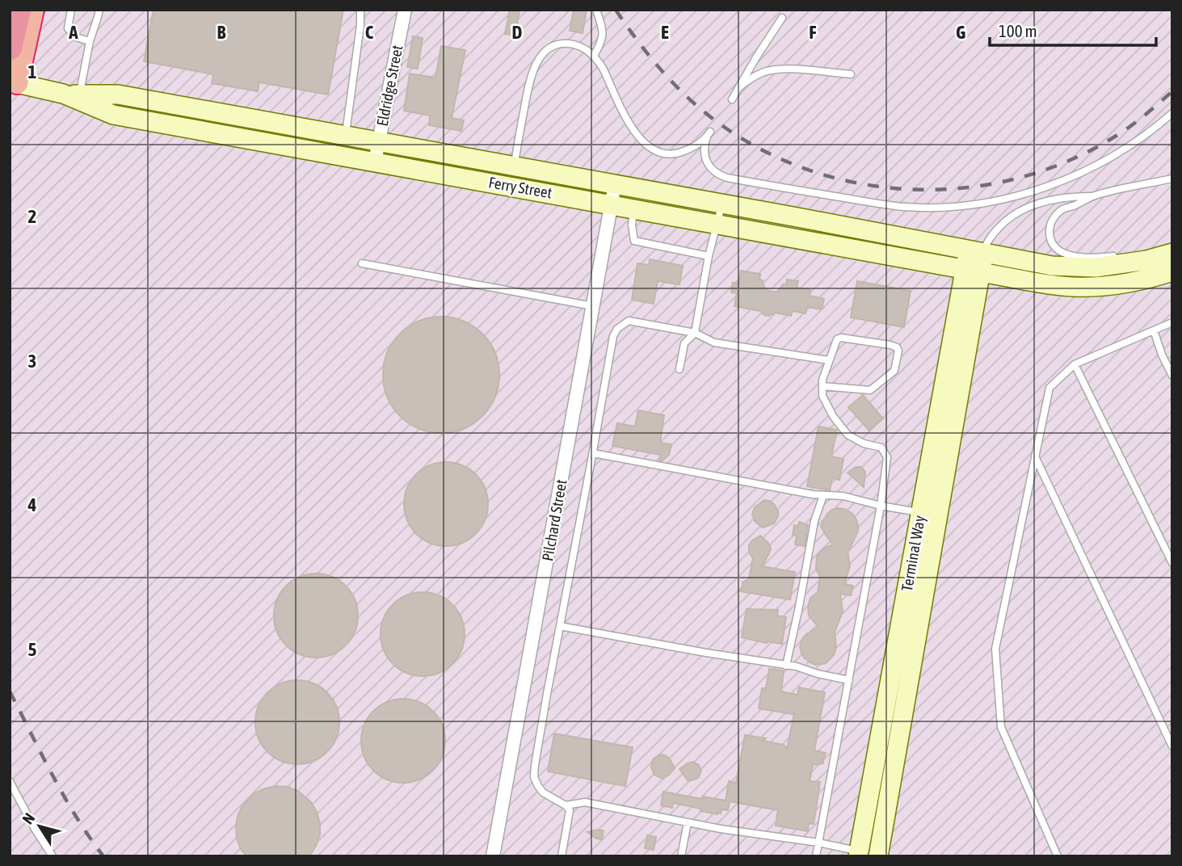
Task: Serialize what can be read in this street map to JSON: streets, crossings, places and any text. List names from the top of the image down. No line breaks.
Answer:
{"streets":{"main road":["Ferry Street","Terminal Way"],"street":["Eldridge Street","Pilchard Street"]},"crossings":[["Eldridge Street","Ferry Street"],["Ferry Street","Pilchard Street"],["Ferry Street","Terminal Way"]],"scale_bar":"100 m","north":"top left","grid":{"columns":["A","B","C","D","E","F","G"],"rows":["1","2","3","4","5"]}}
